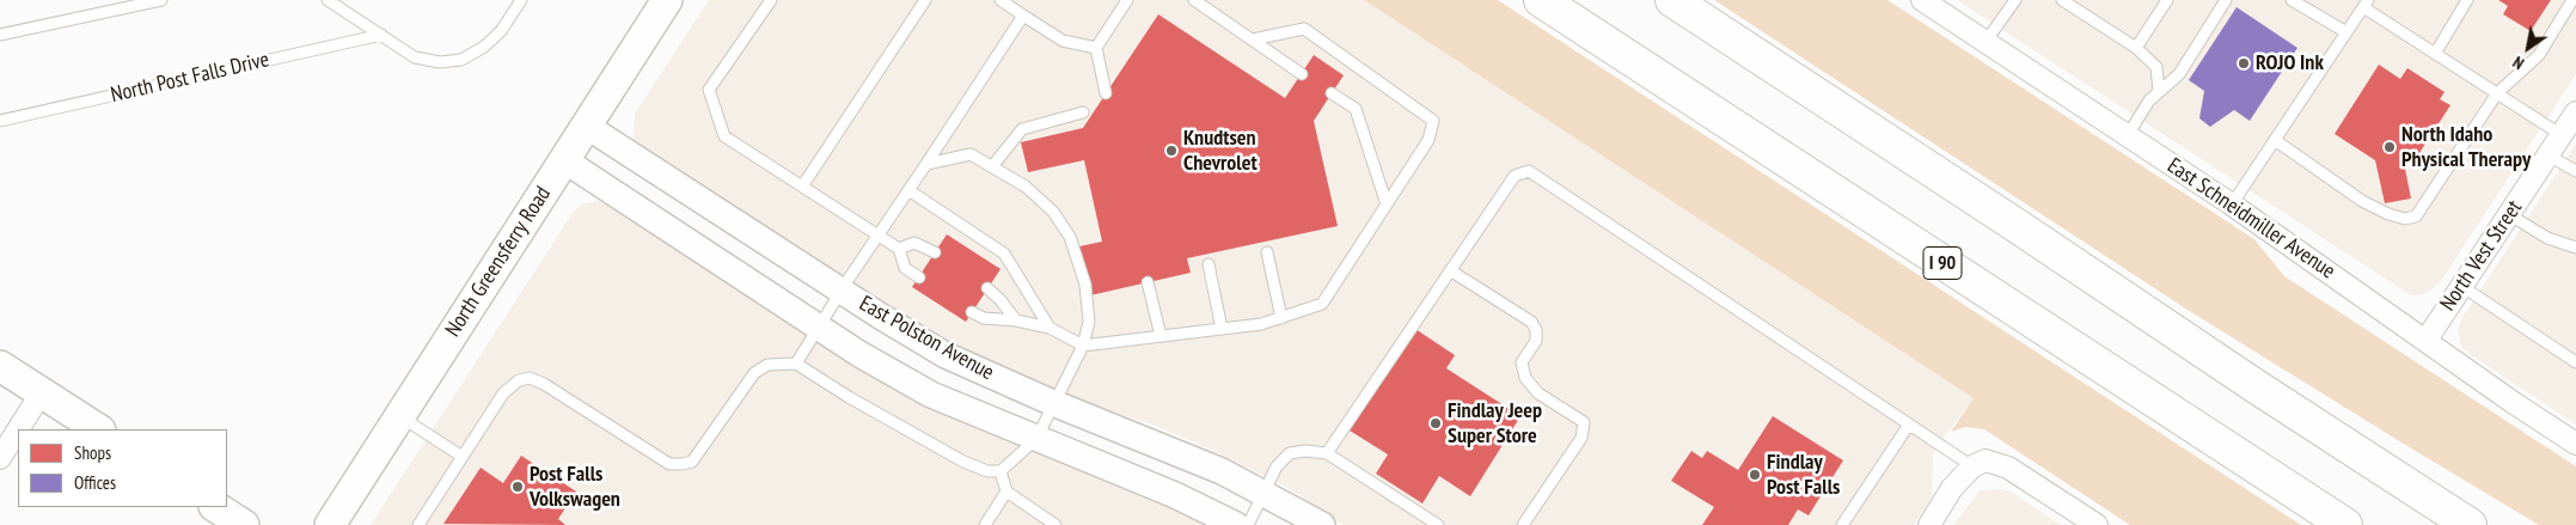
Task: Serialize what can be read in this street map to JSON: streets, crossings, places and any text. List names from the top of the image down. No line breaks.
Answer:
{"streets":{"highway":["I 90"],"main road":["North Greensferry Road"],"street":["East Schneidmiller Avenue","North Vest Street","East Polston Avenue"],"lane":["North Post Falls Drive"]},"crossings":[["East Schneidmiller Avenue","North Vest Street"],["North Greensferry Road","East Polston Avenue"]],"places":["ROJO Ink","North Idaho Physical Therapy","Knudtsen Chevrolet","Findlay Jeep Super Store","Findlay Post Falls","Post Falls Volkswagen"],"legend":["Shops","Offices"],"north":"bottom left"}
